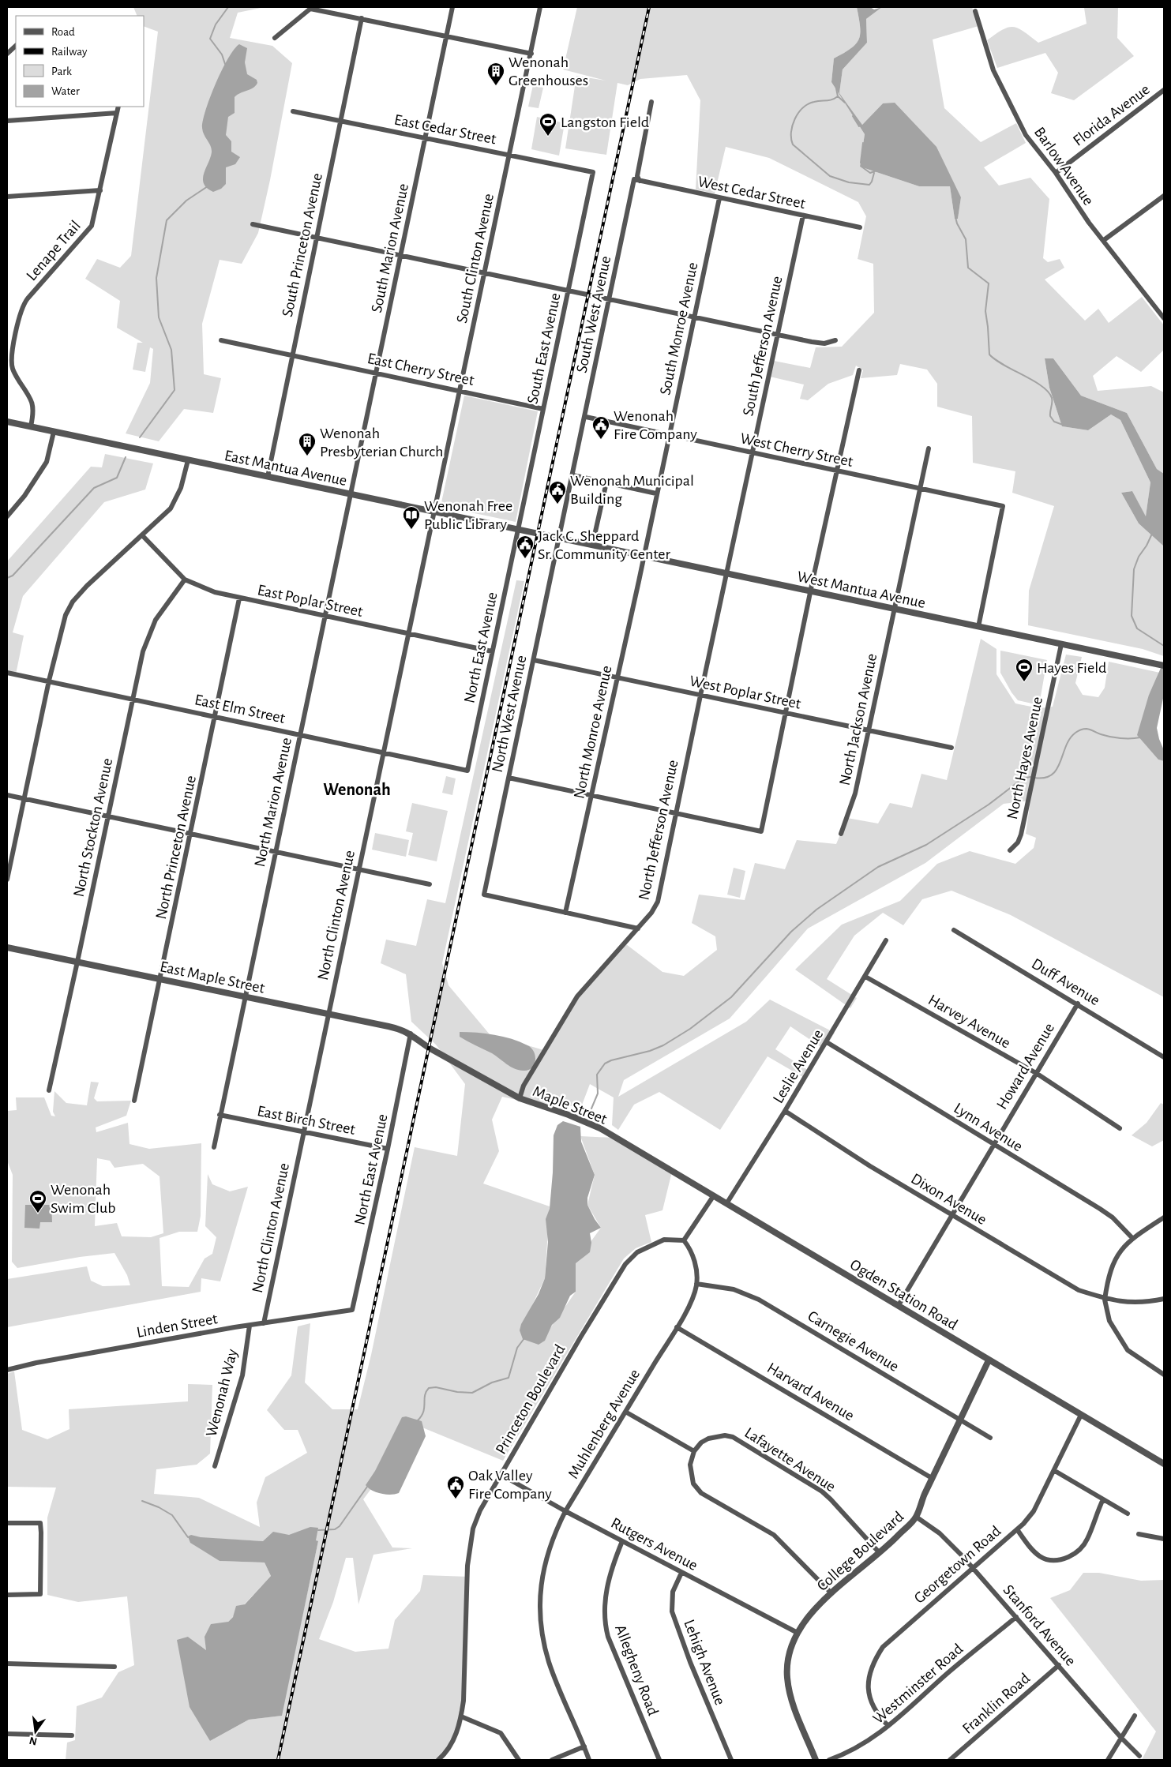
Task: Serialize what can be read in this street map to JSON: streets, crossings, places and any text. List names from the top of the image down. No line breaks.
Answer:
{"streets":{"street":["Florida Avenue","East Cedar Street","Barlow Avenue","West Cedar Street","South Princeton Avenue","South Marion Avenue","Lenape Trail","South Clinton Avenue","South West Avenue","South Monroe Avenue","South Jefferson Avenue","South East Avenue","East Cherry Street","West Cherry Street","East Mantua Avenue","West Mantua Avenue","East Poplar Street","North East Avenue","West Poplar Street","East Elm Street","North West Avenue","North Jackson Avenue","North Monroe Avenue","North Hayes Avenue","North Marion Avenue","North Stockton Avenue","North Jefferson Avenue","North Princeton Avenue","North Clinton Avenue","East Maple Street","Duff Avenue","Harvey Avenue","Leslie Avenue","Howard Avenue","Maple Street","East Birch Street","Lynn Avenue","Dixon Avenue","Ogden Station Road","Linden Street","Carnegie Avenue","Harvard Avenue","Wenonah Way","Princeton Boulevard","Muhlenberg Avenue","Lafayette Avenue","Rutgers Avenue","College Boulevard","Georgetown Road","Stanford Avenue","Lehigh Avenue","Allegheny Road","Westminster Road","Franklin Road"]},"crossings":[["Florida Avenue","Barlow Avenue"],["East Cedar Street","South Princeton Avenue"],["East Cedar Street","South Marion Avenue"],["East Cedar Street","South Clinton Avenue"],["East Cedar Street","South East Avenue"],["West Cedar Street","South West Avenue"],["West Cedar Street","South Monroe Avenue"],["West Cedar Street","South Jefferson Avenue"],["South Princeton Avenue","East Cherry Street"],["South Princeton Avenue","East Mantua Avenue"],["South Marion Avenue","East Cherry Street"],["South Marion Avenue","East Mantua Avenue"],["South Marion Avenue","North Marion Avenue"],["Lenape Trail","East Mantua Avenue"],["South Clinton Avenue","East Cherry Street"],["South Clinton Avenue","East Mantua Avenue"],["South Clinton Avenue","North Clinton Avenue"],["South West Avenue","West Cherry Street"],["South West Avenue","East Mantua Avenue"],["South West Avenue","West Mantua Avenue"],["South West Avenue","North West Avenue"],["South Monroe Avenue","West Cherry Street"],["South Monroe Avenue","West Mantua Avenue"],["South Monroe Avenue","North Monroe Avenue"],["South Jefferson Avenue","West Cherry Street"],["South Jefferson Avenue","West Mantua Avenue"],["South Jefferson Avenue","North Jefferson Avenue"],["South East Avenue","East Cherry Street"],["South East Avenue","East Mantua Avenue"],["South East Avenue","North East Avenue"],["West Cherry Street","West Mantua Avenue"],["West Cherry Street","North Jackson Avenue"],["East Mantua Avenue","West Mantua Avenue"],["East Mantua Avenue","North East Avenue"],["East Mantua Avenue","North West Avenue"],["East Mantua Avenue","North Marion Avenue"],["East Mantua Avenue","North Clinton Avenue"],["West Mantua Avenue","North West Avenue"],["West Mantua Avenue","North Jackson Avenue"],["West Mantua Avenue","North Monroe Avenue"],["West Mantua Avenue","North Hayes Avenue"],["West Mantua Avenue","North Jefferson Avenue"],["East Poplar Street","North East Avenue"],["East Poplar Street","North Marion Avenue"],["East Poplar Street","North Stockton Avenue"],["East Poplar Street","North Princeton Avenue"],["East Poplar Street","North Clinton Avenue"],["North East Avenue","East Elm Street"],["North East Avenue","East Maple Street"],["North East Avenue","Maple Street"],["North East Avenue","East Birch Street"],["North East Avenue","Linden Street"],["West Poplar Street","North West Avenue"],["West Poplar Street","North Jackson Avenue"],["West Poplar Street","North Monroe Avenue"],["West Poplar Street","North Jefferson Avenue"],["East Elm Street","North Marion Avenue"],["East Elm Street","North Stockton Avenue"],["East Elm Street","North Princeton Avenue"],["East Elm Street","North Clinton Avenue"],["North West Avenue","North Monroe Avenue"],["North Marion Avenue","East Maple Street"],["North Marion Avenue","East Birch Street"],["North Stockton Avenue","East Maple Street"],["North Jefferson Avenue","Maple Street"],["North Princeton Avenue","East Maple Street"],["North Clinton Avenue","East Maple Street"],["North Clinton Avenue","East Birch Street"],["North Clinton Avenue","Linden Street"],["East Maple Street","Maple Street"],["Duff Avenue","Howard Avenue"],["Harvey Avenue","Leslie Avenue"],["Harvey Avenue","Howard Avenue"],["Leslie Avenue","Lynn Avenue"],["Leslie Avenue","Dixon Avenue"],["Leslie Avenue","Ogden Station Road"],["Howard Avenue","Lynn Avenue"],["Howard Avenue","Dixon Avenue"],["Howard Avenue","Ogden Station Road"],["Maple Street","Ogden Station Road"],["Ogden Station Road","College Boulevard"],["Ogden Station Road","Georgetown Road"],["Linden Street","Wenonah Way"],["Carnegie Avenue","Muhlenberg Avenue"],["Carnegie Avenue","College Boulevard"],["Harvard Avenue","Muhlenberg Avenue"],["Harvard Avenue","College Boulevard"],["Princeton Boulevard","Muhlenberg Avenue"],["Princeton Boulevard","Rutgers Avenue"],["Muhlenberg Avenue","Rutgers Avenue"],["Lafayette Avenue","College Boulevard"],["Rutgers Avenue","College Boulevard"],["Rutgers Avenue","Lehigh Avenue"],["Rutgers Avenue","Allegheny Road"],["College Boulevard","Stanford Avenue"],["Georgetown Road","Stanford Avenue"],["Georgetown Road","Westminster Road"],["Stanford Avenue","Westminster Road"],["Stanford Avenue","Franklin Road"]],"districts":["Wenonah"],"places":{"building":["Wenonah Greenhouses","Wenonah Presbyterian Church"],"sports":["Langston Field","Hayes Field","Wenonah Swim Club"],"public building":["Wenonah Fire Company","Wenonah Municipal Building","Jack C. Sheppard Sr. Community Center","Oak Valley Fire Company"],"library":["Wenonah Free Public Library"]},"legend":["Road","Railway","Park","Water"],"north":"bottom"}
